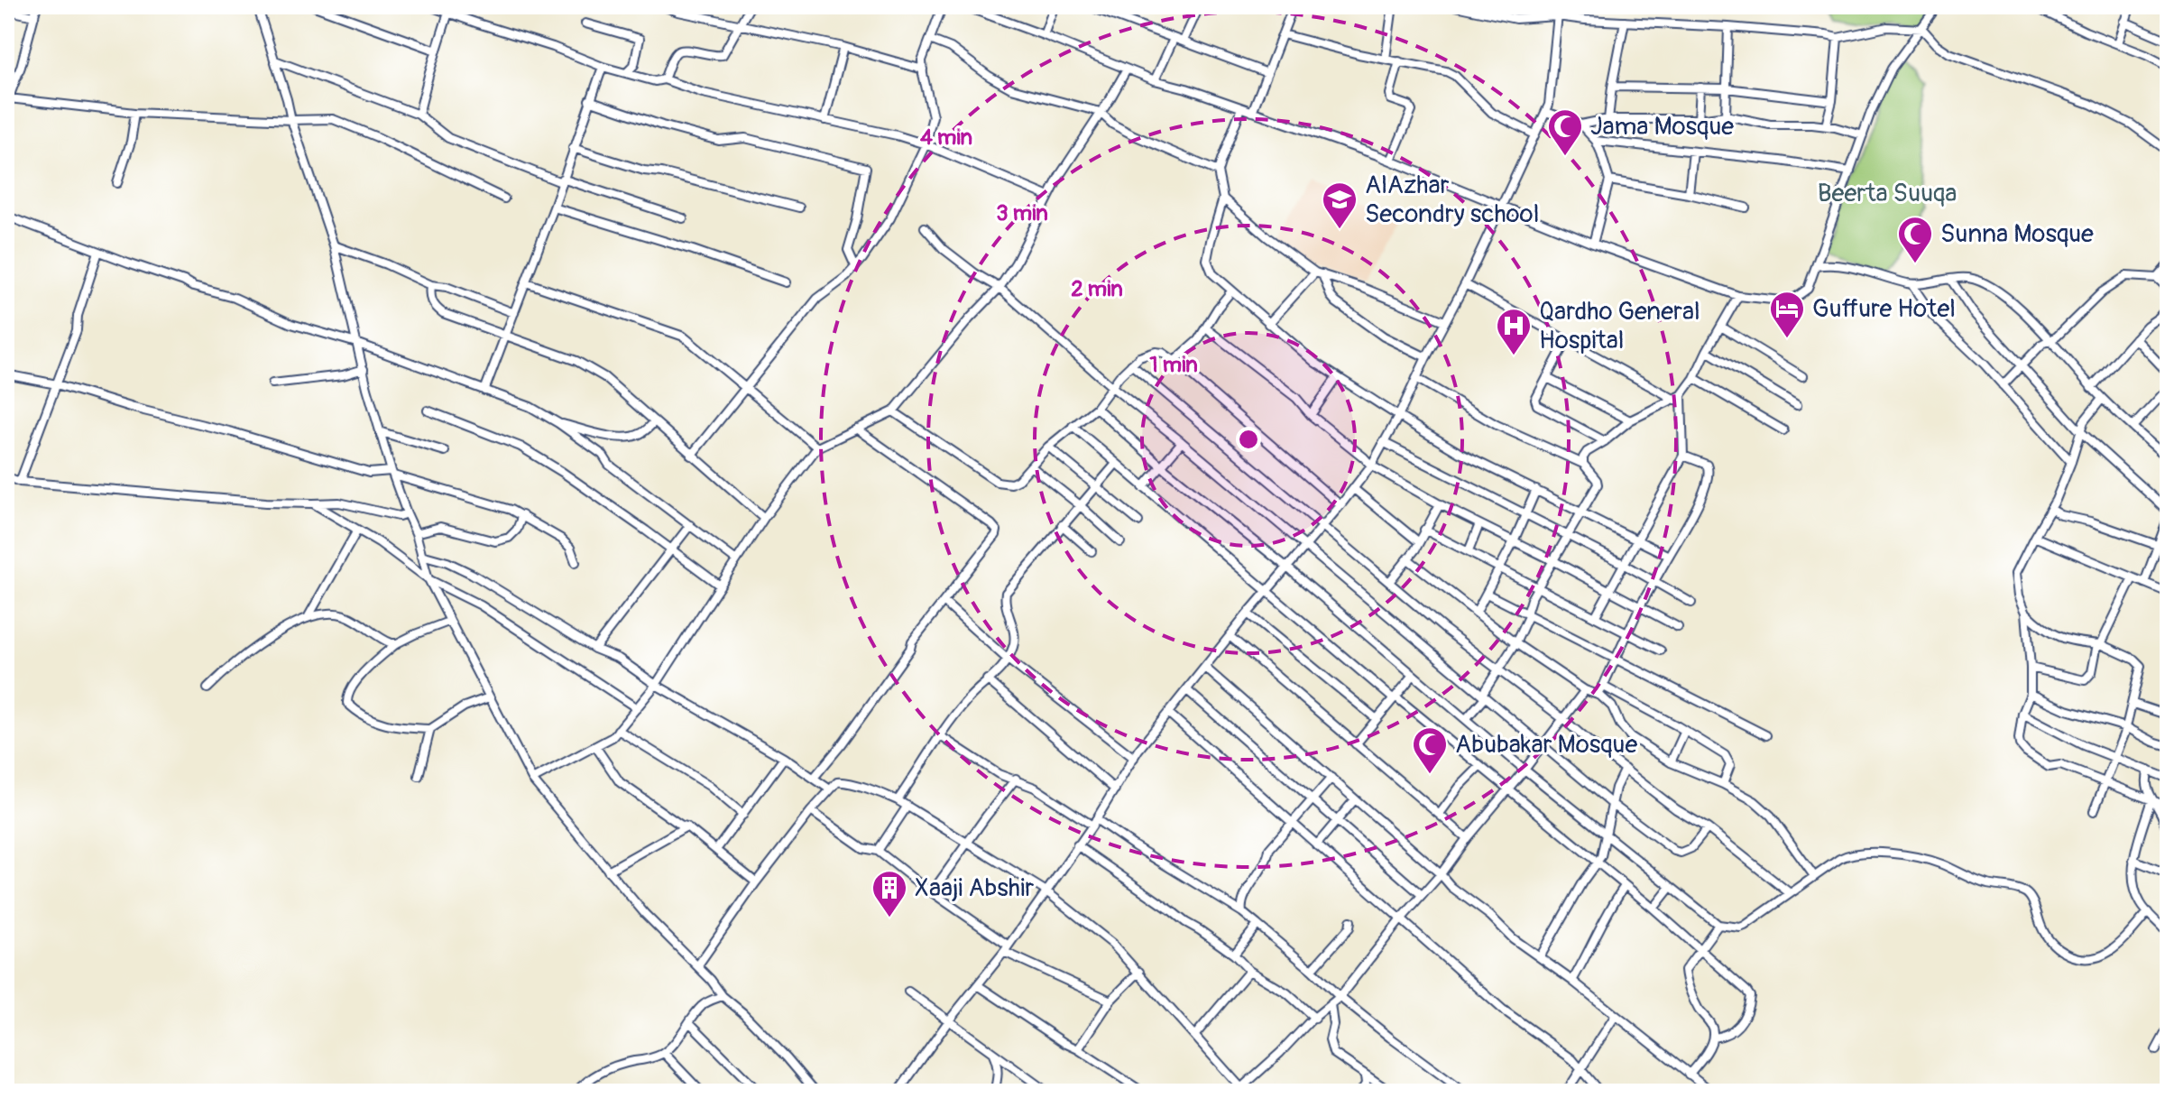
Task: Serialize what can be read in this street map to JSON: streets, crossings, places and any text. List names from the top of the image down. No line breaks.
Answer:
{"parks":["Beerta Suuqa"],"places":{"mosque":["Jama Mosque","Sunna Mosque","Abubakar Mosque"],"school or university":["AlAzhar Secondry school"],"hotel":["Guffure Hotel"],"hospital":["Qardho General Hospital"],"building":["Xaaji Abshir"]},"rings":["4 min","3 min","2 min","1 min"]}
